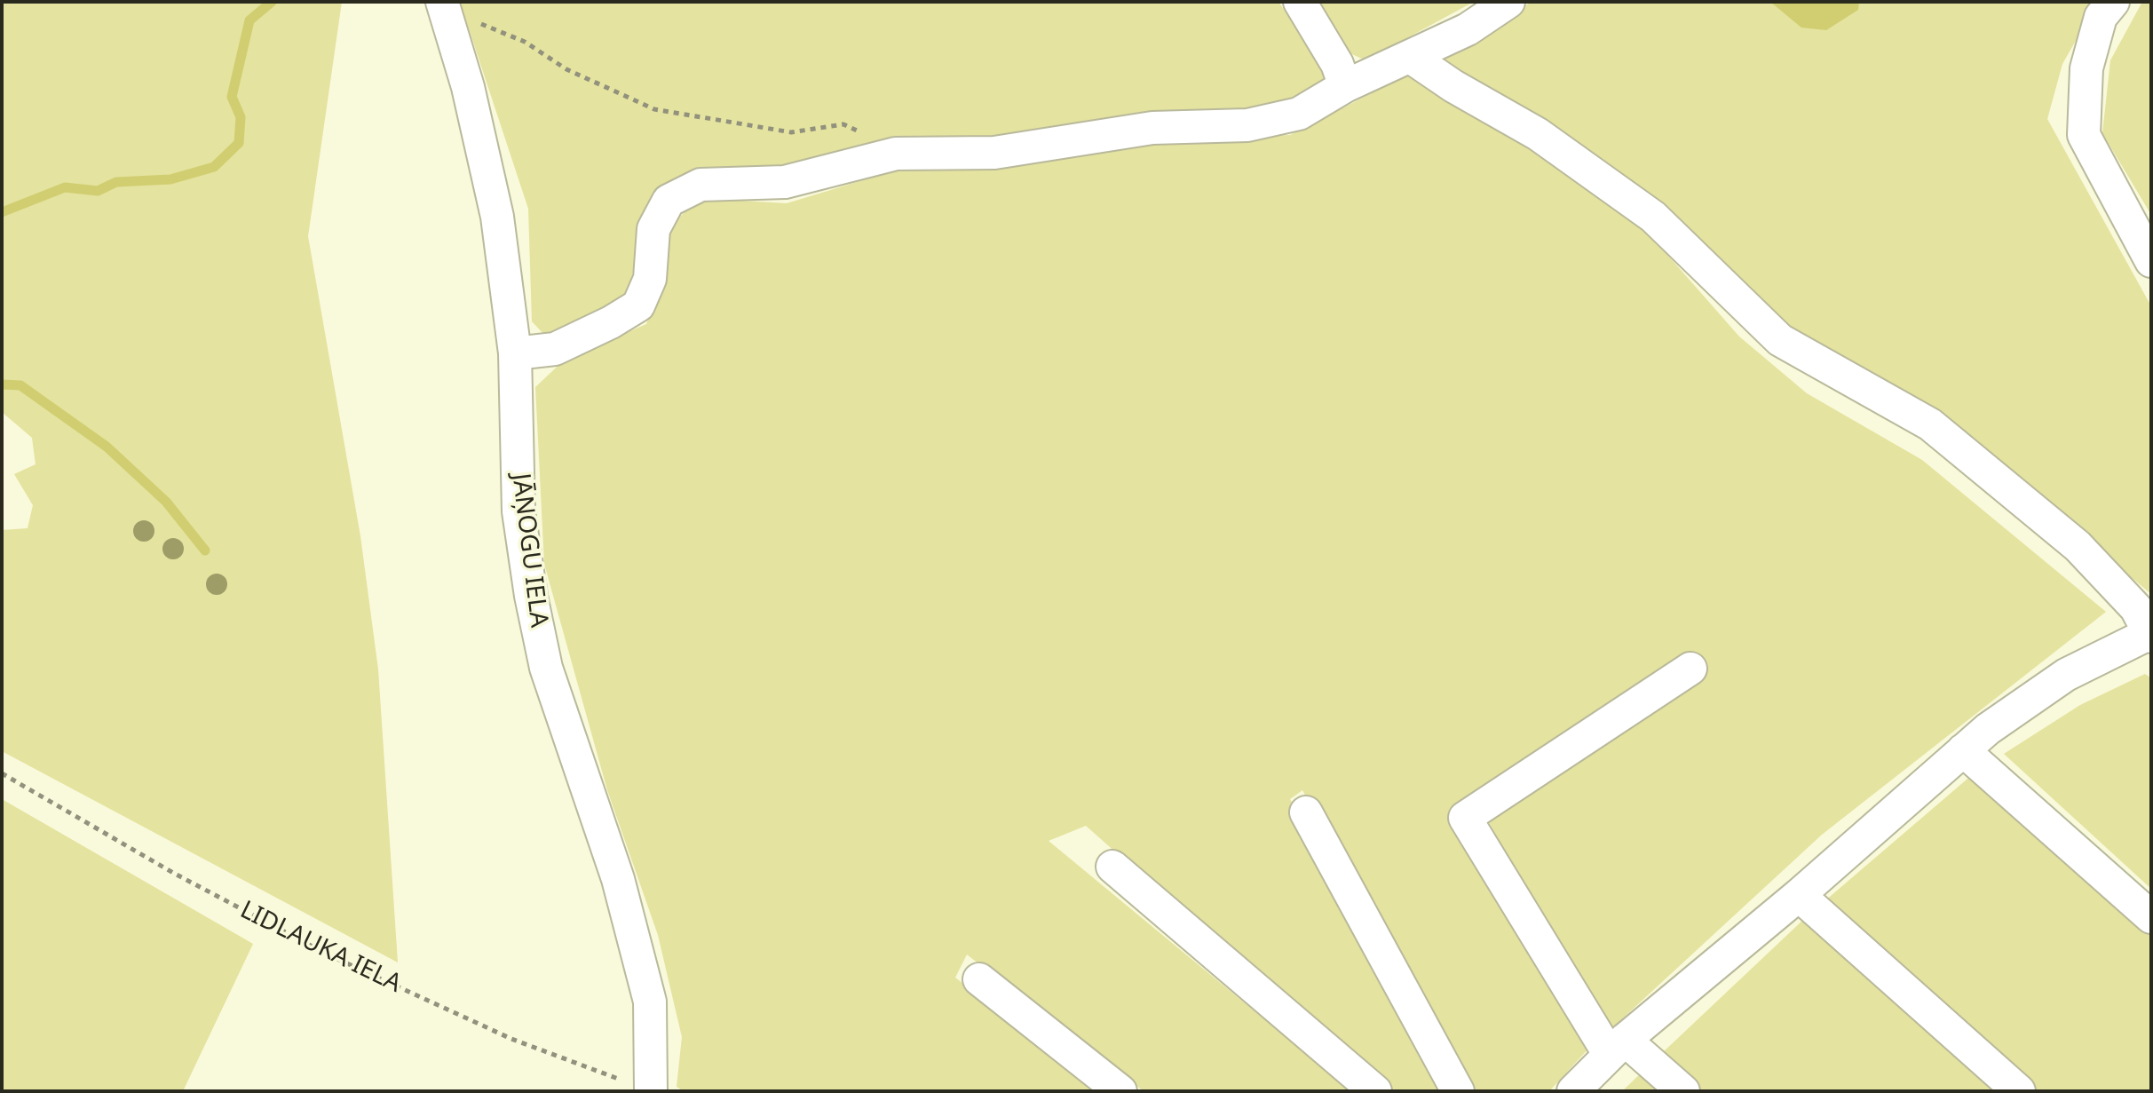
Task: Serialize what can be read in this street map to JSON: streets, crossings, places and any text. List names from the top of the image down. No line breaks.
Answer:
{"streets":{"street":["JĀŅOGU IELA"],"path":["LIDLAUKA IELA"]},"crossings":[["JĀŅOGU IELA","LIDLAUKA IELA"]]}
